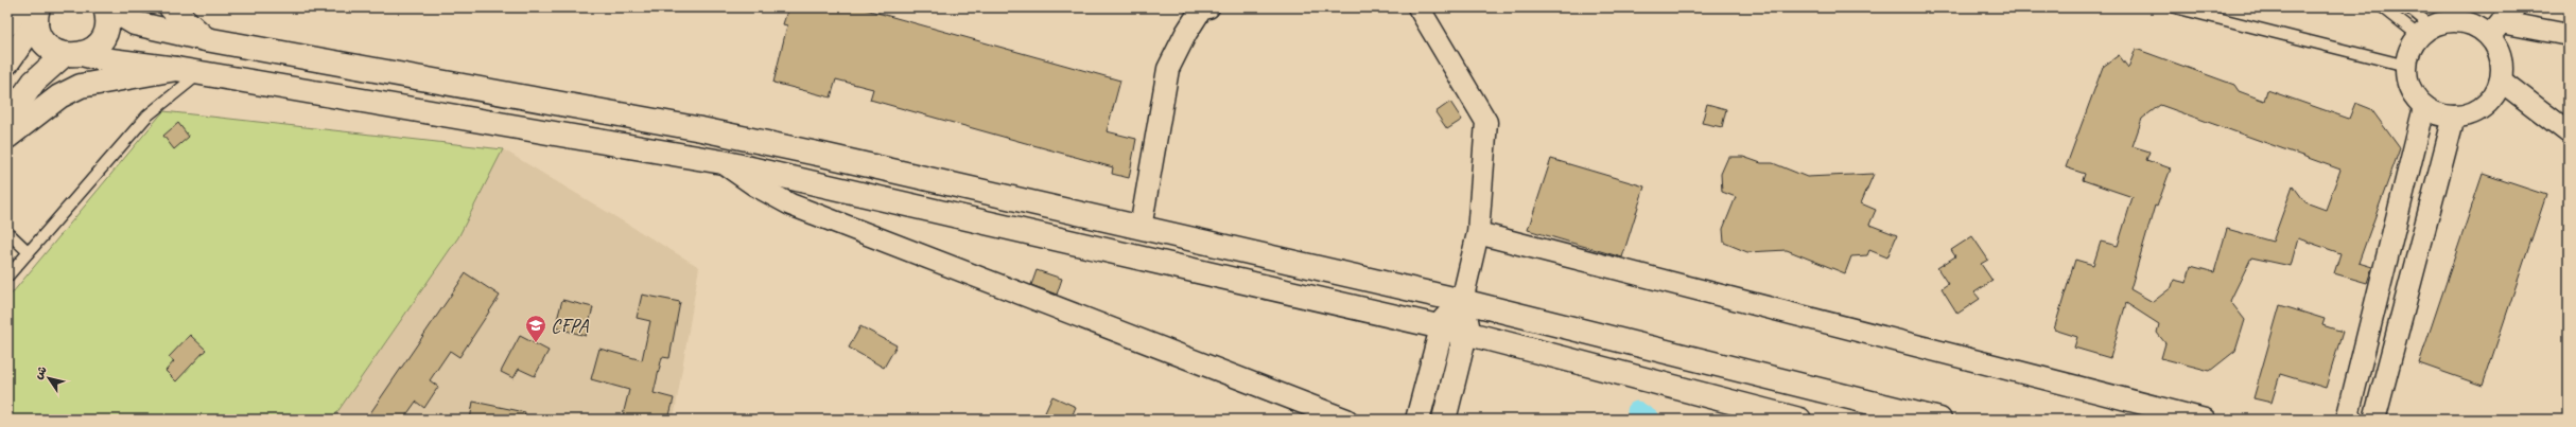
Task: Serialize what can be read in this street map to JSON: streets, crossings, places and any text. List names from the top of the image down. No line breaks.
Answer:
{"places":{"school or university":["CFPA"]},"north":"top left"}
